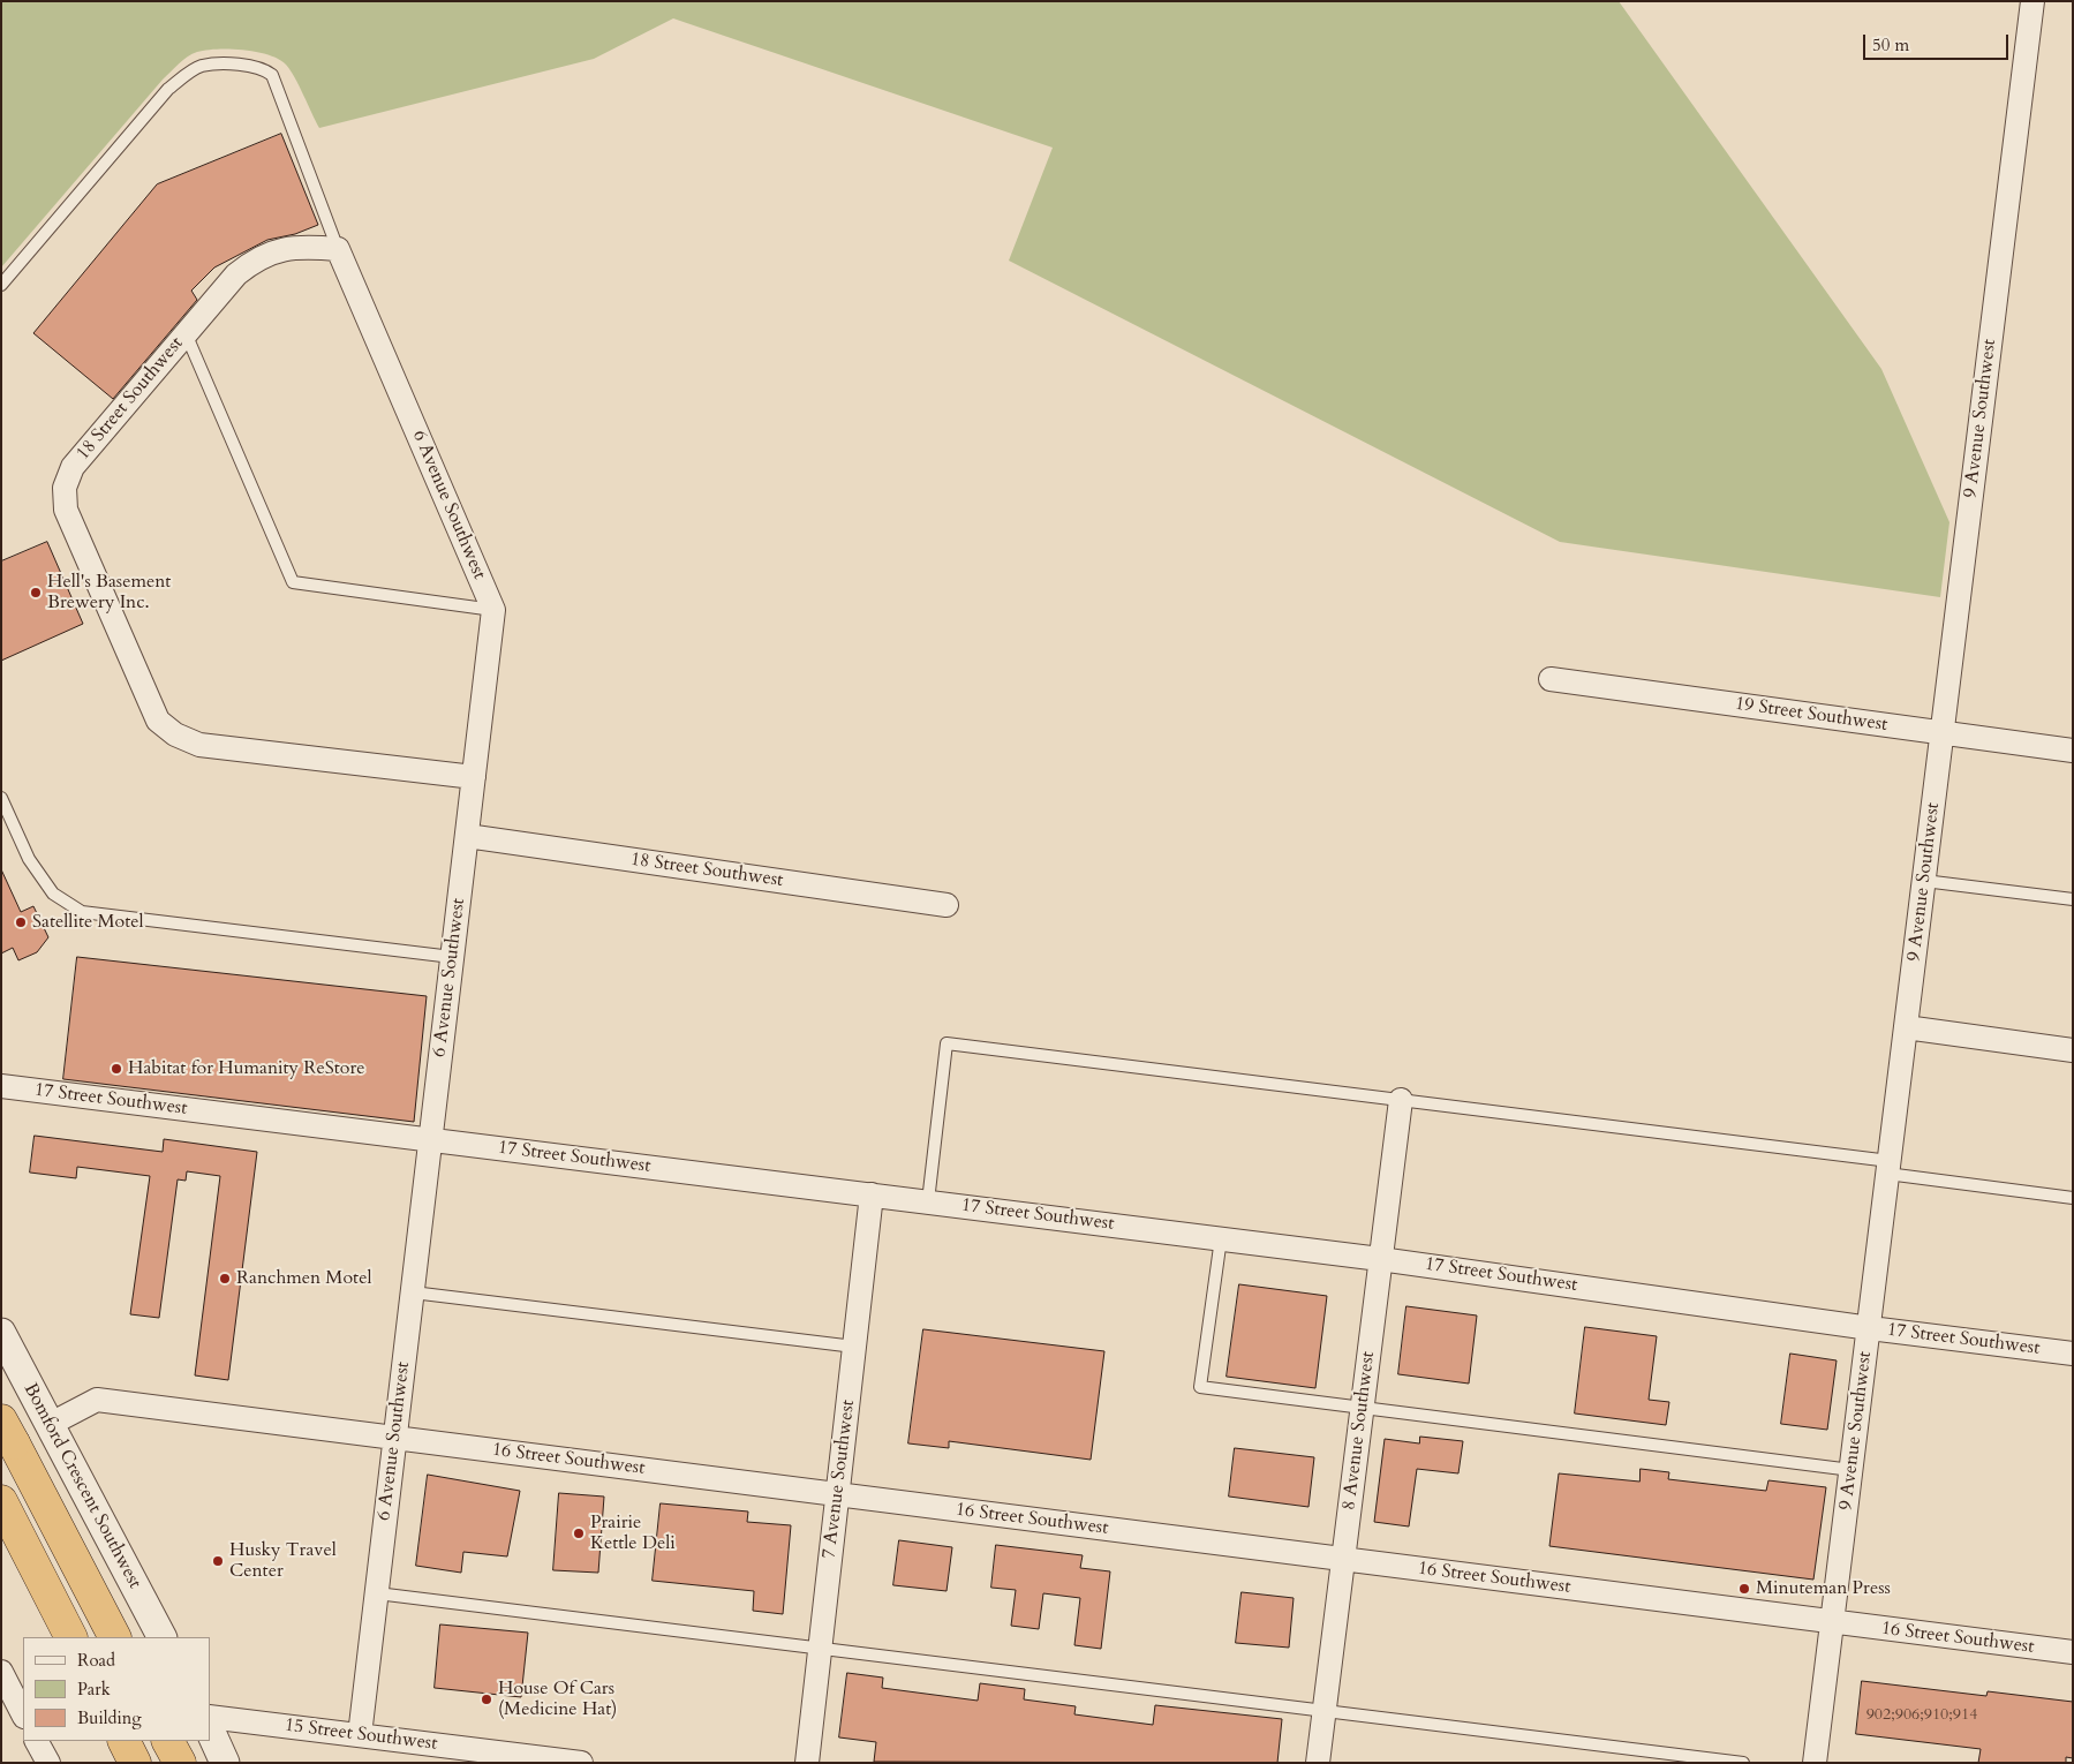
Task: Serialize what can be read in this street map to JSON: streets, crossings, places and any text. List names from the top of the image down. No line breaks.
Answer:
{"streets":{"street":["18 Street Southwest","9 Avenue Southwest","6 Avenue Southwest","19 Street Southwest","17 Street Southwest","8 Avenue Southwest","16 Street Southwest","7 Avenue Southwest","Bomford Crescent Southwest","15 Street Southwest"]},"crossings":[["18 Street Southwest","6 Avenue Southwest"],["9 Avenue Southwest","19 Street Southwest"],["9 Avenue Southwest","17 Street Southwest"],["9 Avenue Southwest","16 Street Southwest"],["6 Avenue Southwest","17 Street Southwest"],["6 Avenue Southwest","16 Street Southwest"],["6 Avenue Southwest","15 Street Southwest"],["17 Street Southwest","8 Avenue Southwest"],["17 Street Southwest","7 Avenue Southwest"],["8 Avenue Southwest","16 Street Southwest"],["16 Street Southwest","7 Avenue Southwest"],["16 Street Southwest","Bomford Crescent Southwest"]],"places":["Hell's Basement Brewery Inc.","Satellite Motel","Habitat for Humanity ReStore","Ranchmen Motel","Prairie Kettle Deli","Husky Travel Center","Minuteman Press","House Of Cars (Medicine Hat)"],"house_numbers":["902;906;910;914"],"legend":["Road","Park","Building"],"scale_bar":"50 m"}
